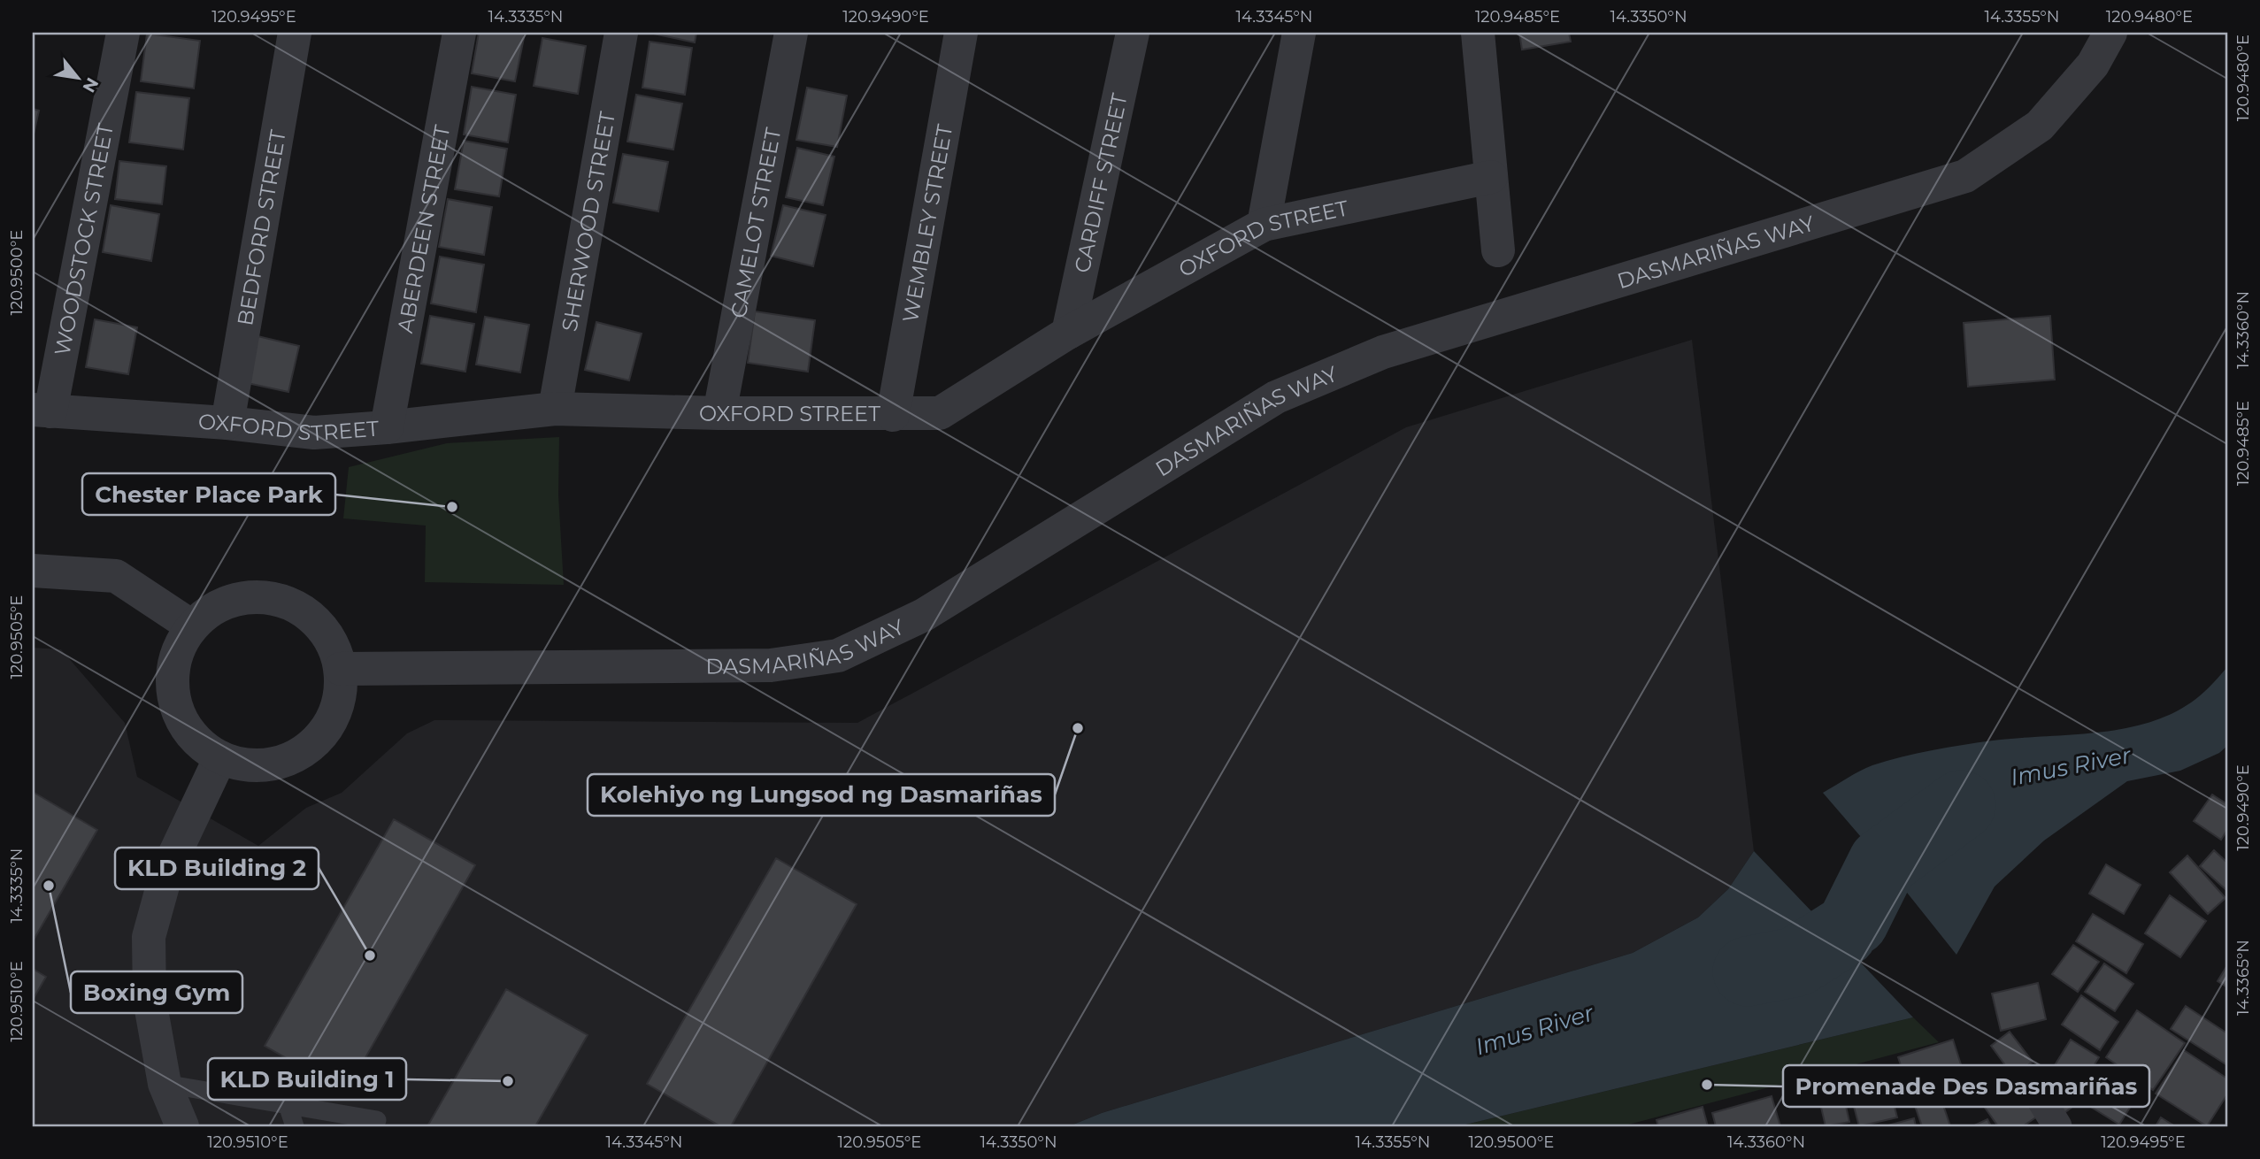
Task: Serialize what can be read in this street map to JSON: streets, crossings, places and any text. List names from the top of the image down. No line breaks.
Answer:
{"streets":{"street":["CARDIFF STREET","SHERWOOD STREET","CAMELOT STREET","WEMBLEY STREET","BEDFORD STREET","ABERDEEN STREET","WOODSTOCK STREET","OXFORD STREET","DASMARIÑAS WAY"]},"crossings":[["CARDIFF STREET","OXFORD STREET"],["SHERWOOD STREET","OXFORD STREET"],["CAMELOT STREET","OXFORD STREET"],["WEMBLEY STREET","OXFORD STREET"],["BEDFORD STREET","OXFORD STREET"],["ABERDEEN STREET","OXFORD STREET"],["WOODSTOCK STREET","OXFORD STREET"]],"water":["Imus River"],"places":["Chester Place Park","Kolehiyo ng Lungsod ng Dasmariñas","Boxing Gym","KLD Building 2","KLD Building 1","Promenade Des Dasmariñas"],"north":"bottom right","coordinates":["120.9495°E","14.3335°N","120.9490°E","14.3345°N","120.9485°E","14.3350°N","14.3355°N","120.9480°E","120.9500°E","14.3360°N","120.9505°E","14.3365°N","120.9510°E"]}
